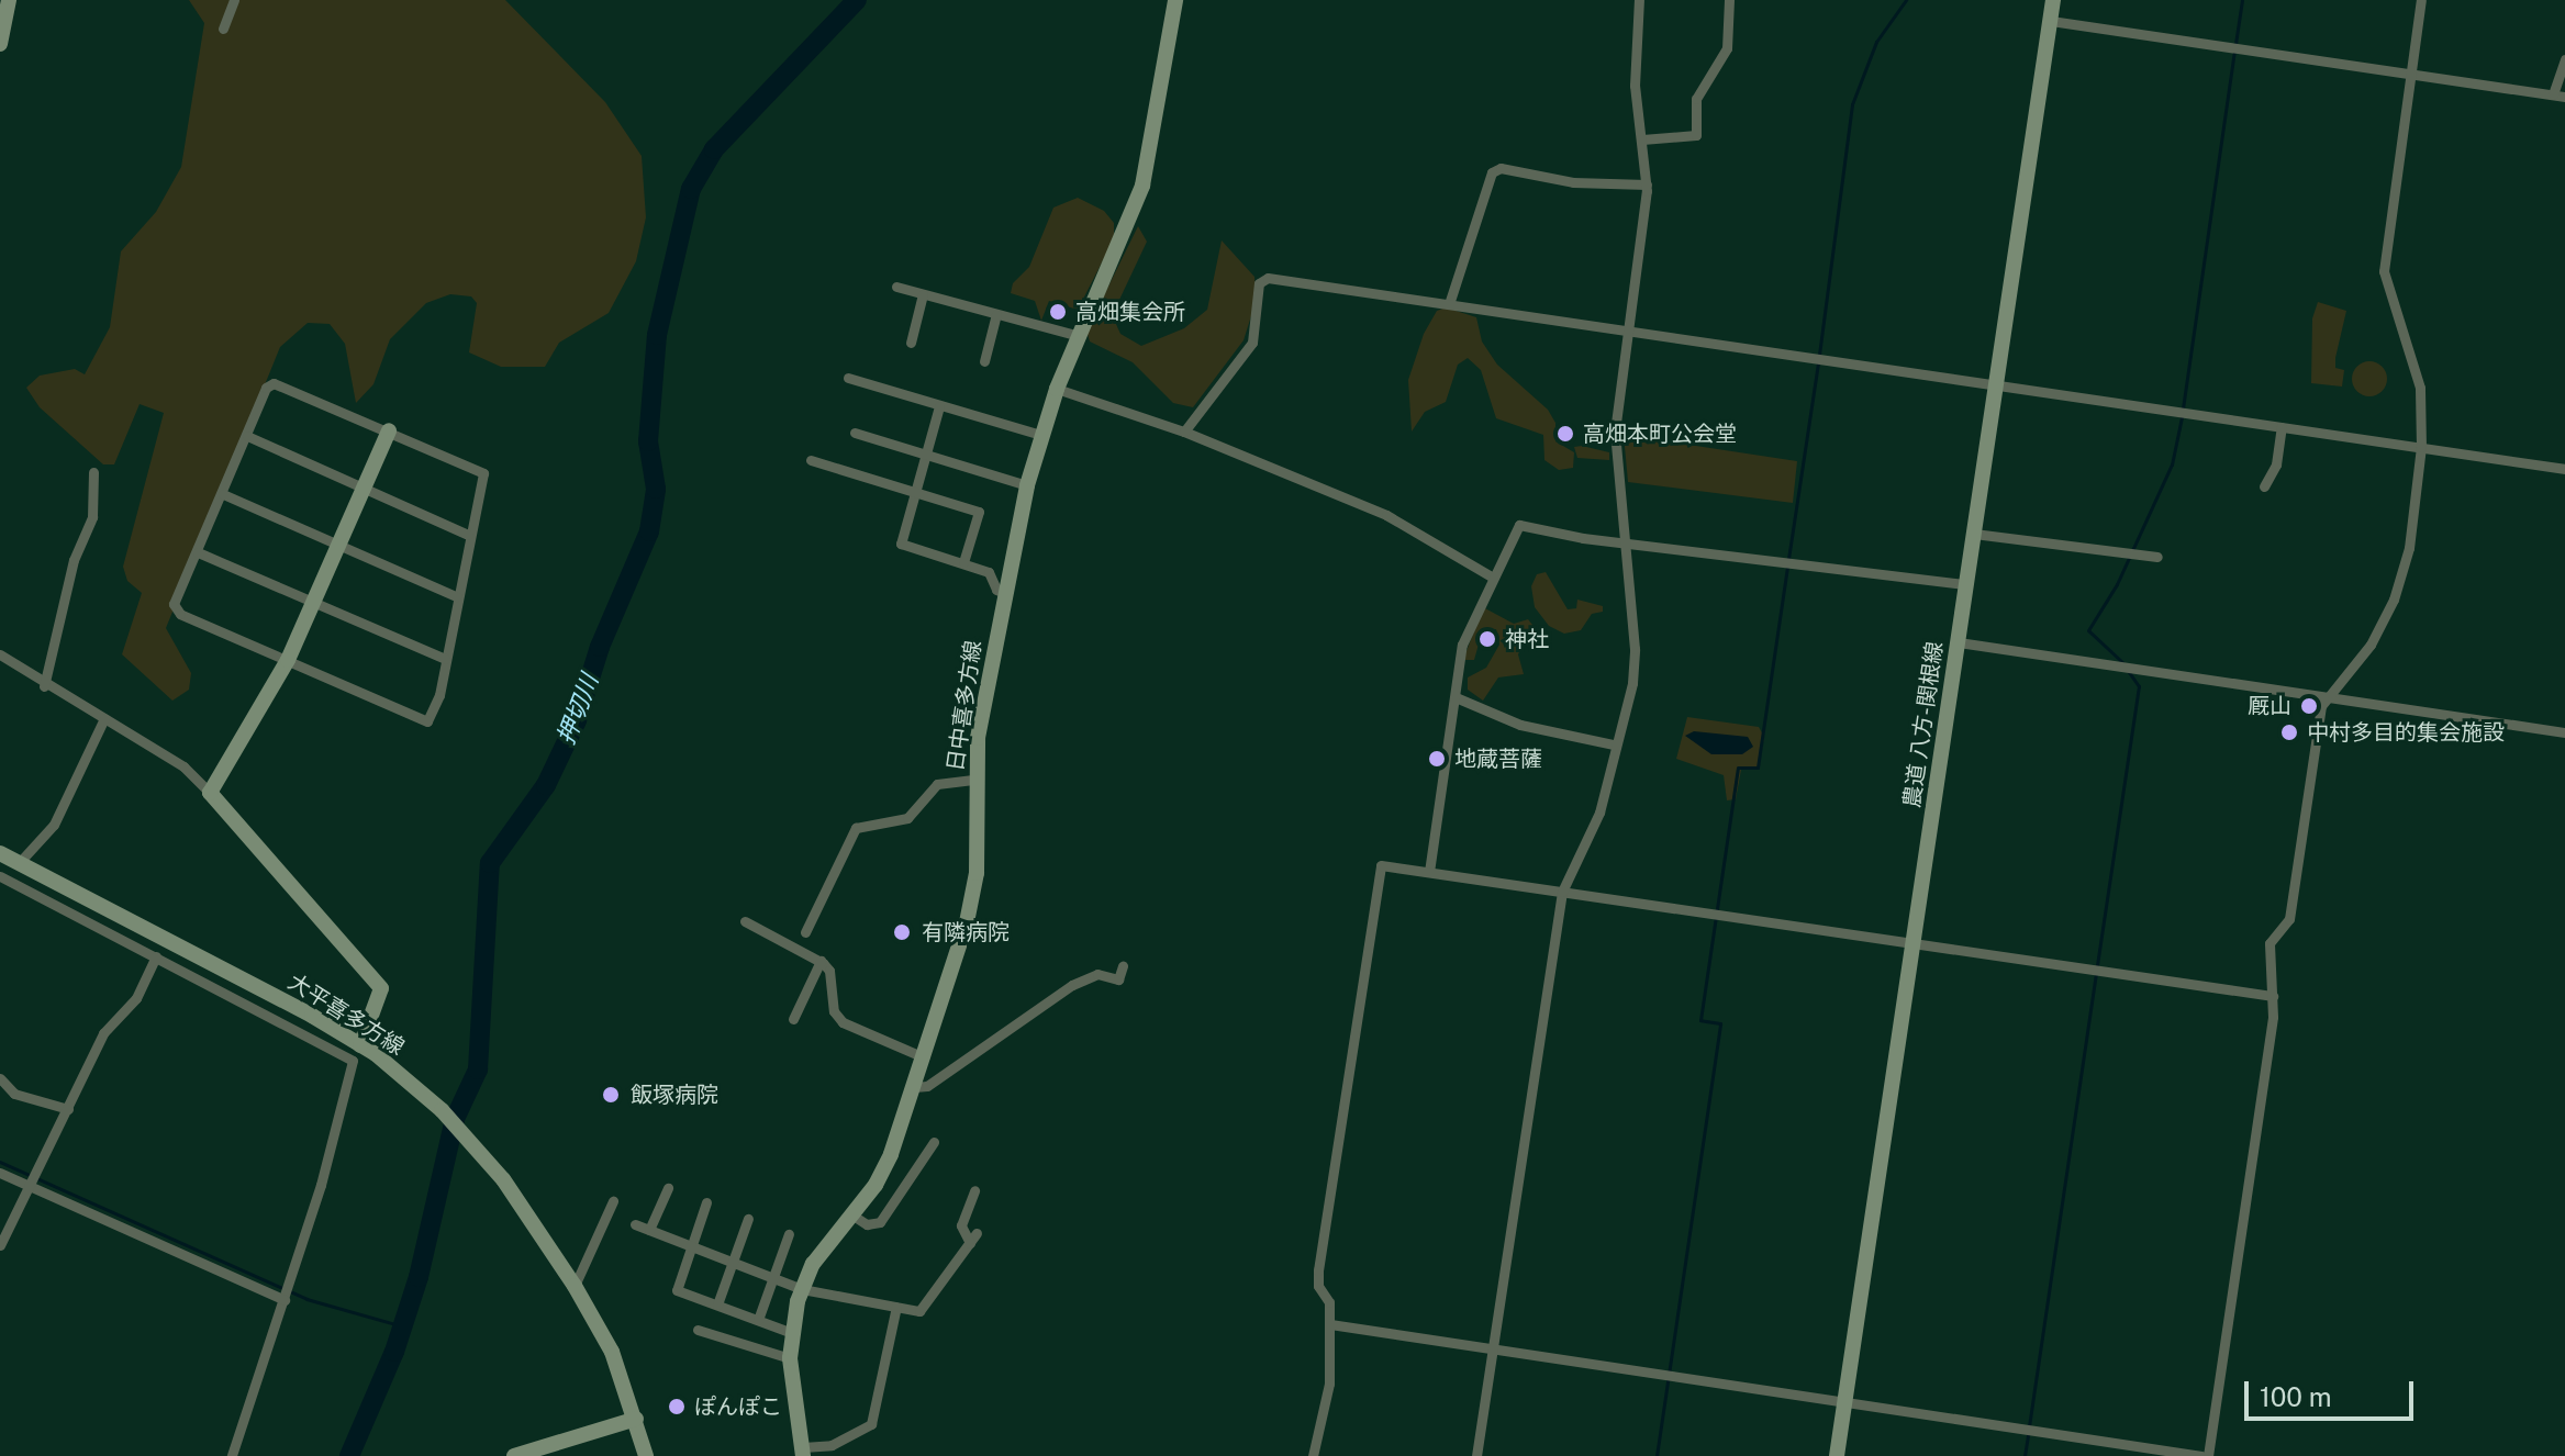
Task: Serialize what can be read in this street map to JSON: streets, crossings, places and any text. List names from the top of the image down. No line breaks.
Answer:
{"streets":{"main road":["日中喜多方線","農道 八方-関根線","大平喜多方線"]},"water":["押切川"],"places":["高畑集会所","高畑本町公会堂","神社","厩山","中村多目的集会施設","地蔵菩薩","有隣病院","飯塚病院","ぽんぽこ"],"scale_bar":"100 m"}
